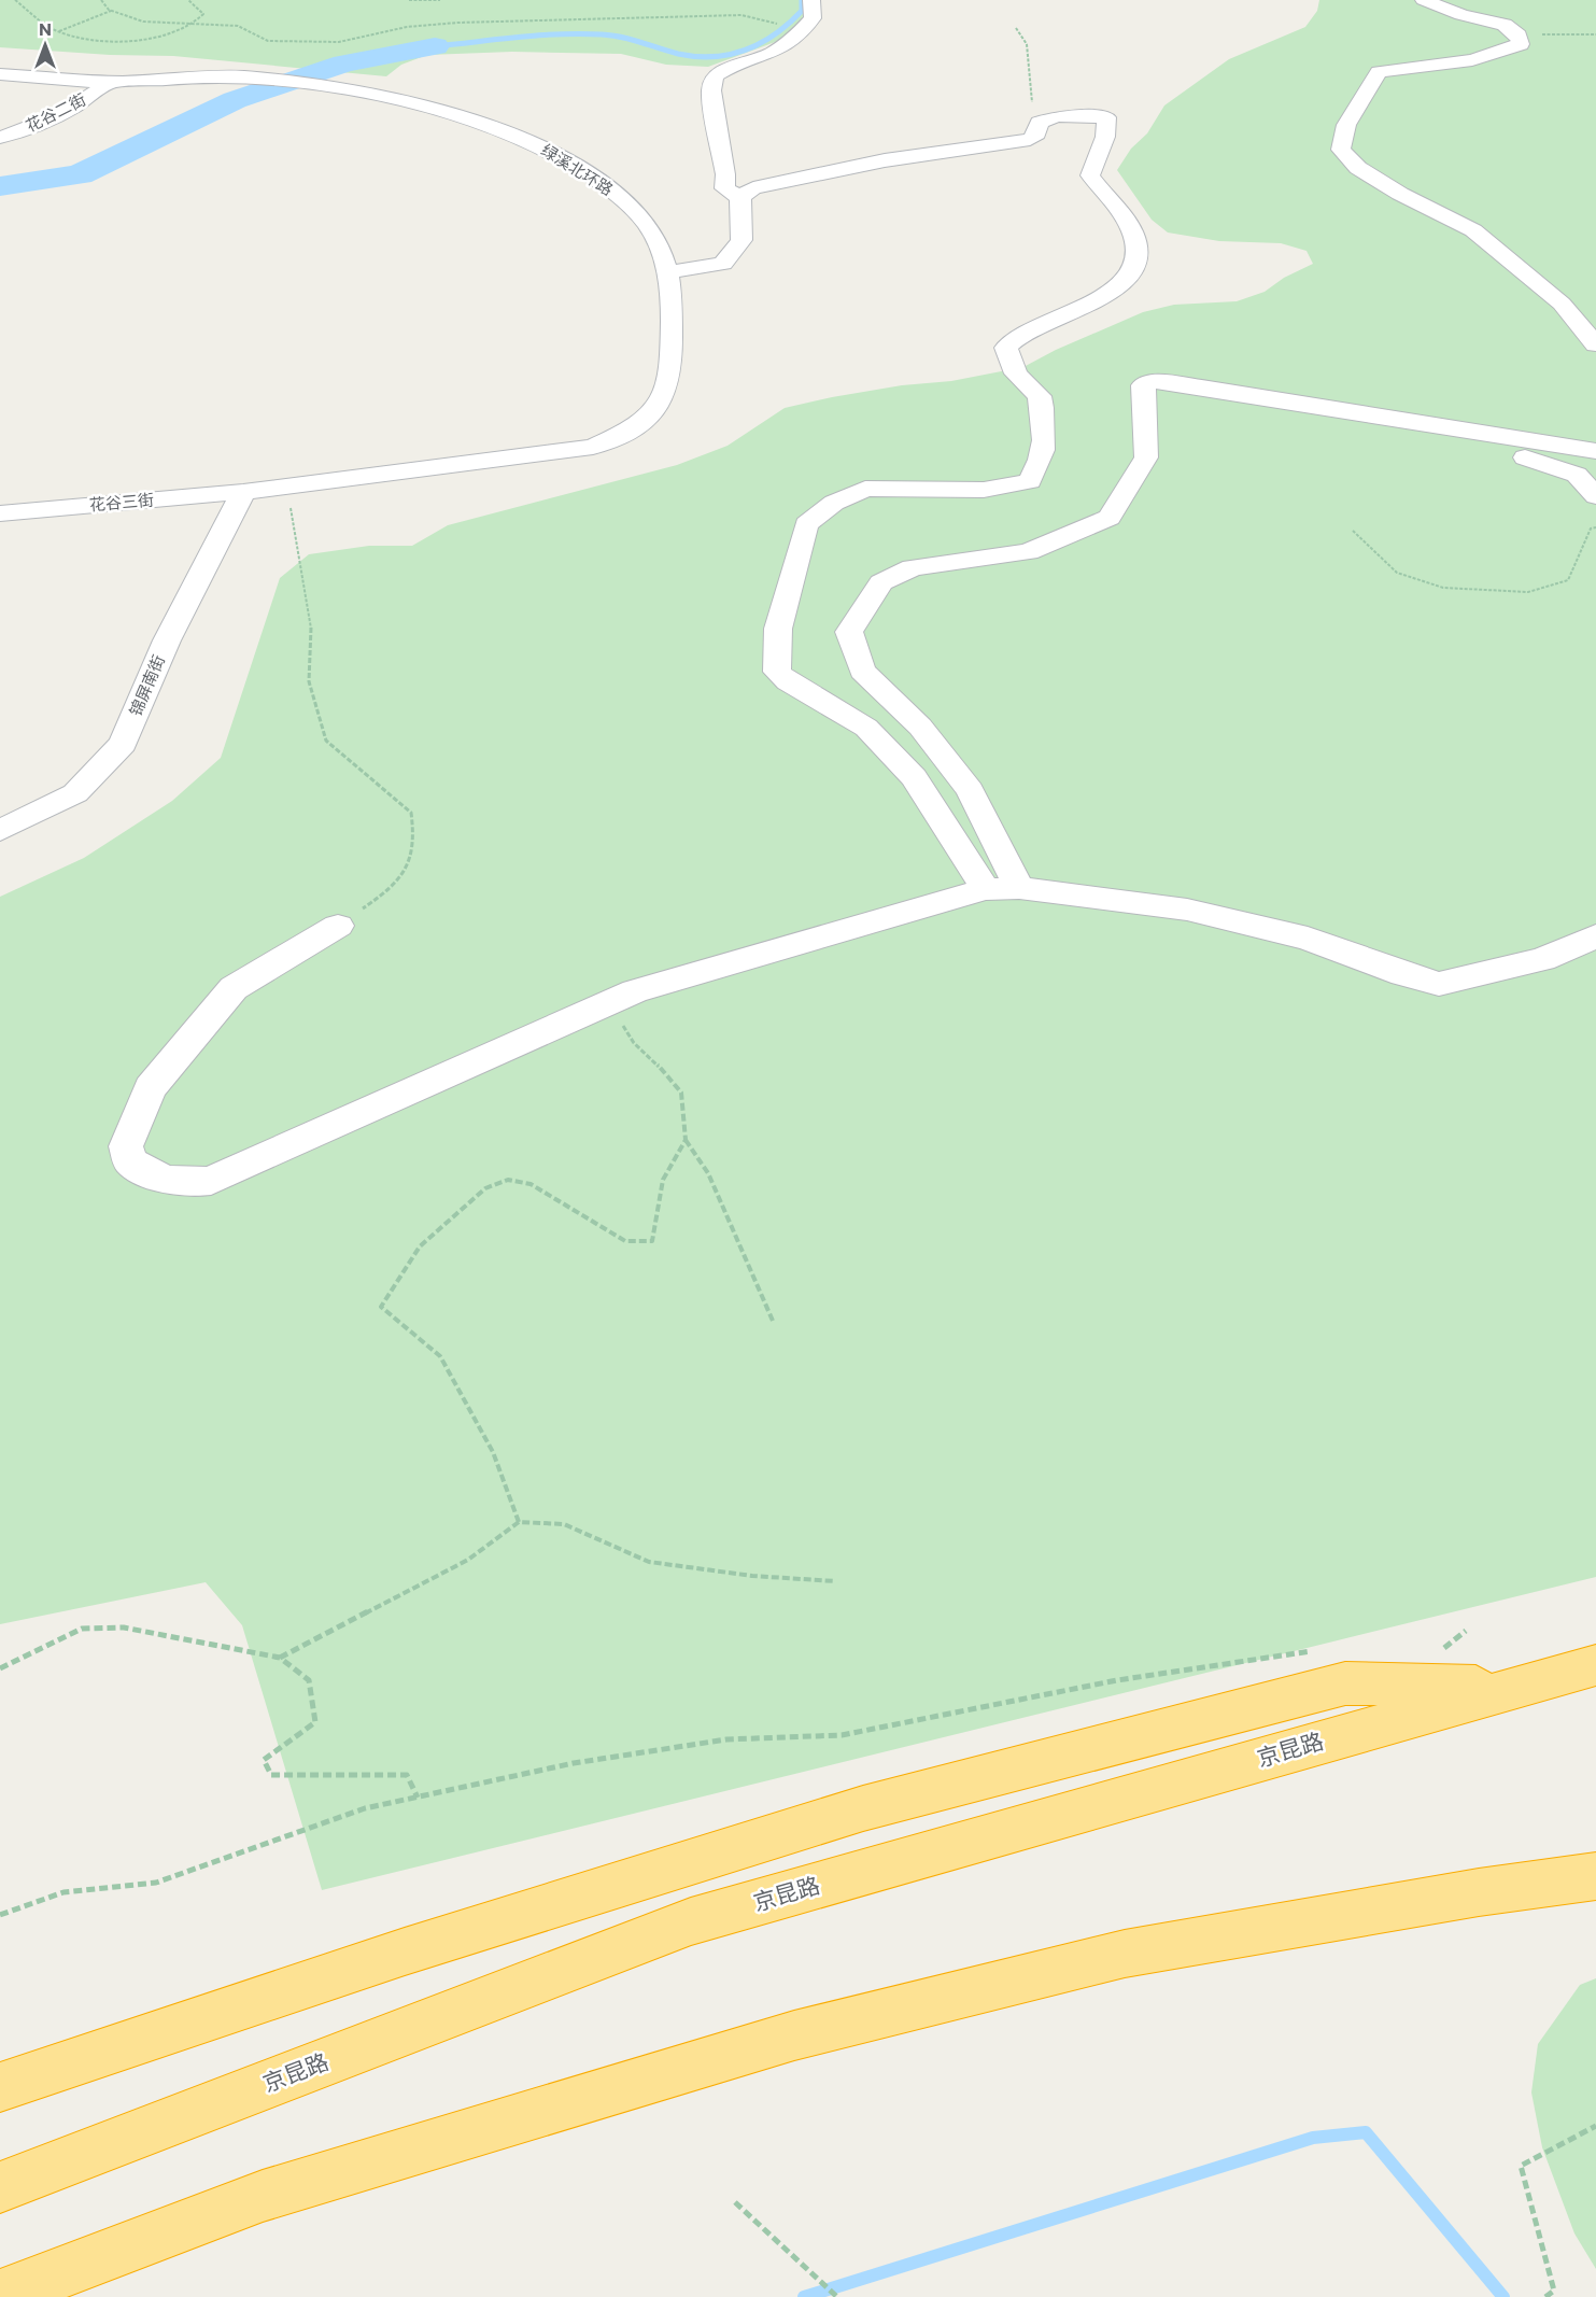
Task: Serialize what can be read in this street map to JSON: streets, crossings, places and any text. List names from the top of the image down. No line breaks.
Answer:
{"streets":{"highway":["京昆路"],"street":["花谷二街","绿溪北环路","花谷三街","锦屏南街"]},"crossings":[["花谷二街","绿溪北环路"],["绿溪北环路","花谷三街"],["绿溪北环路","锦屏南街"],["花谷三街","锦屏南街"]],"north":"top"}
